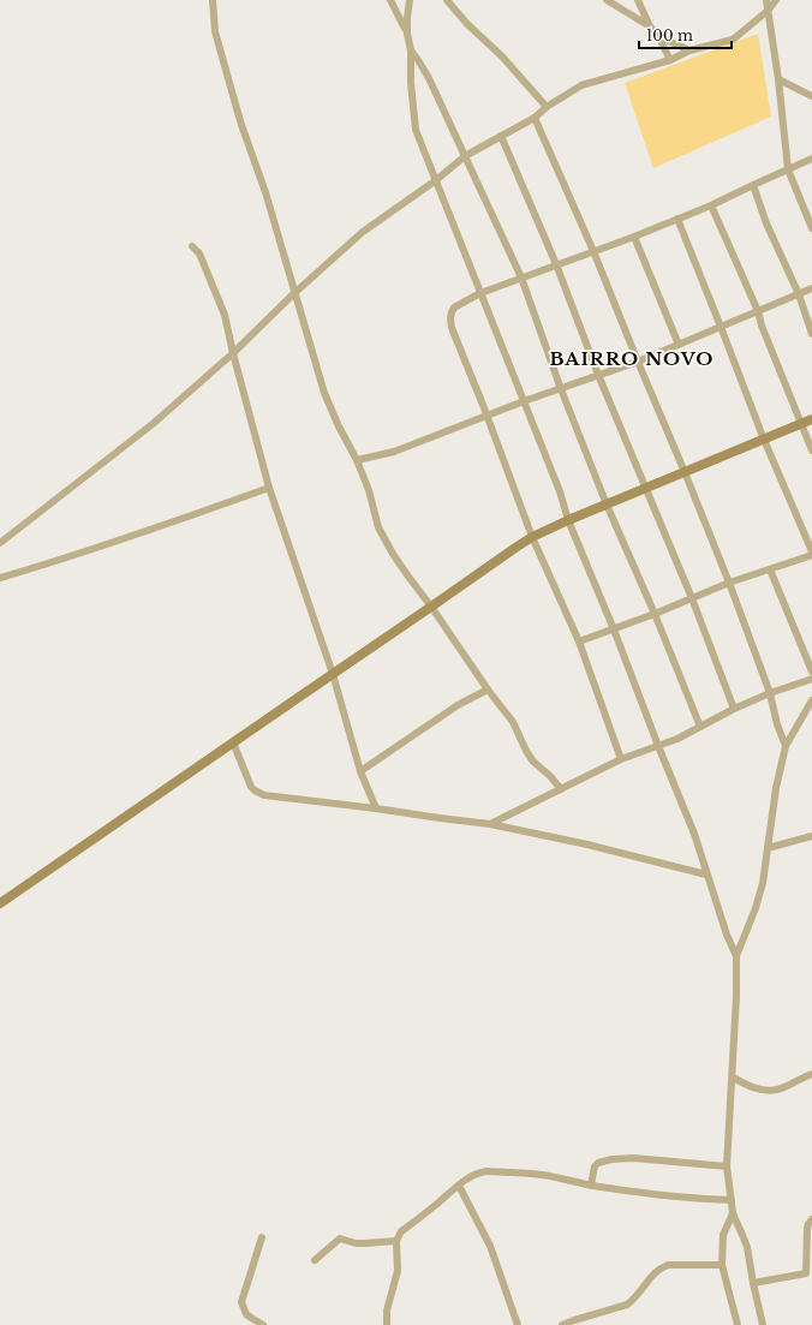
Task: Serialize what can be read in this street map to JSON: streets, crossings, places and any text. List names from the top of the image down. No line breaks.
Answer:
{"districts":["BAIRRO NOVO"],"scale_bar":"100 m"}
